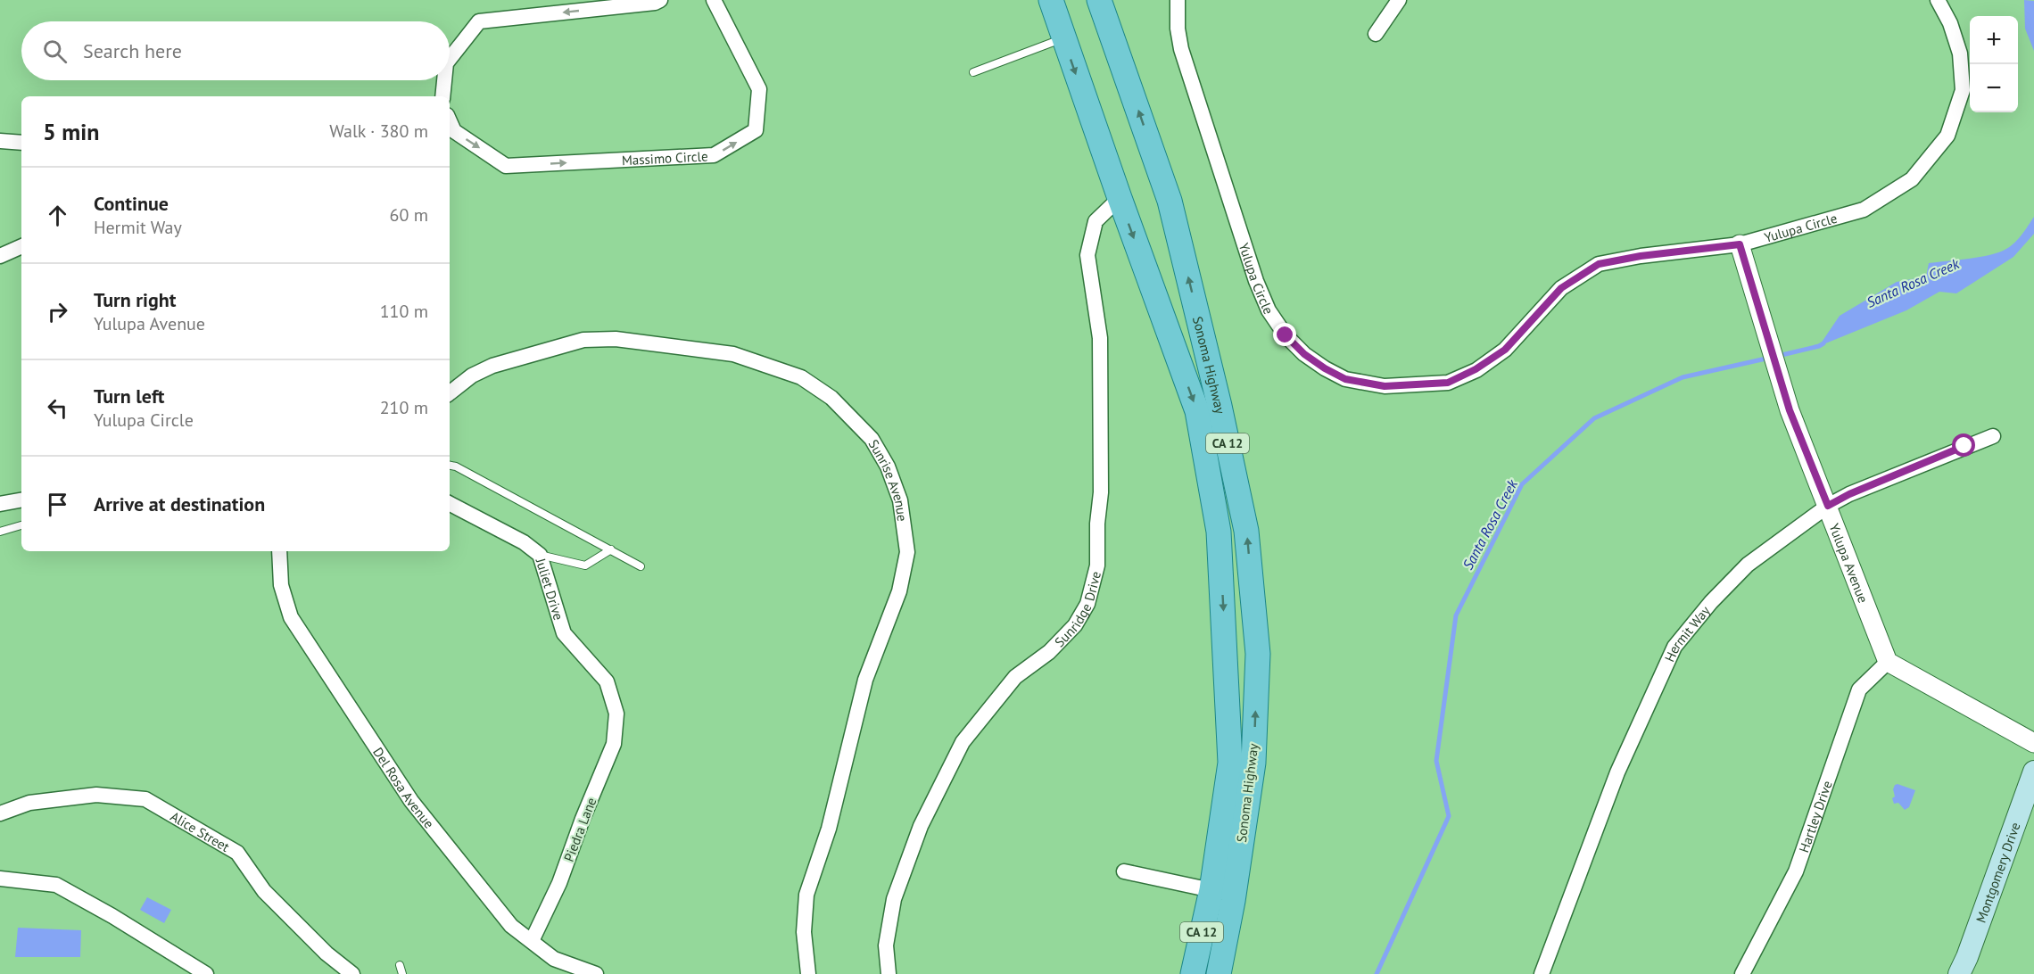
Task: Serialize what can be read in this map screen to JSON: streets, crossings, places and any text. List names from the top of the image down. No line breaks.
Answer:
{"streets":{"main road":["Sonoma Highway","CA 12","Montgomery Drive"],"street":["Massimo Circle","Yulupa Circle","Sunrise Avenue","Yulupa Avenue","Juliet Drive","Sunridge Drive","Hermit Way","Del Rosa Avenue","Hartley Drive","Piedra Lane","Alice Street"]},"crossings":[["Yulupa Circle","Yulupa Avenue"],["Sonoma Highway","CA 12"],["Sonoma Highway","Sunridge Drive"],["Yulupa Avenue","Hermit Way"],["Yulupa Avenue","Hartley Drive"],["Juliet Drive","Piedra Lane"],["Del Rosa Avenue","Piedra Lane"]],"water":["Santa Rosa Creek"],"page":{"map_buttons":["+","−"],"search":"Search here","heading":["5 min","Walk · 380 m"],"list":[["Continue","Hermit Way","60 m"],["Turn right","Yulupa Avenue","110 m"],["Turn left","Yulupa Circle","210 m"],"Arrive at destination"]}}
